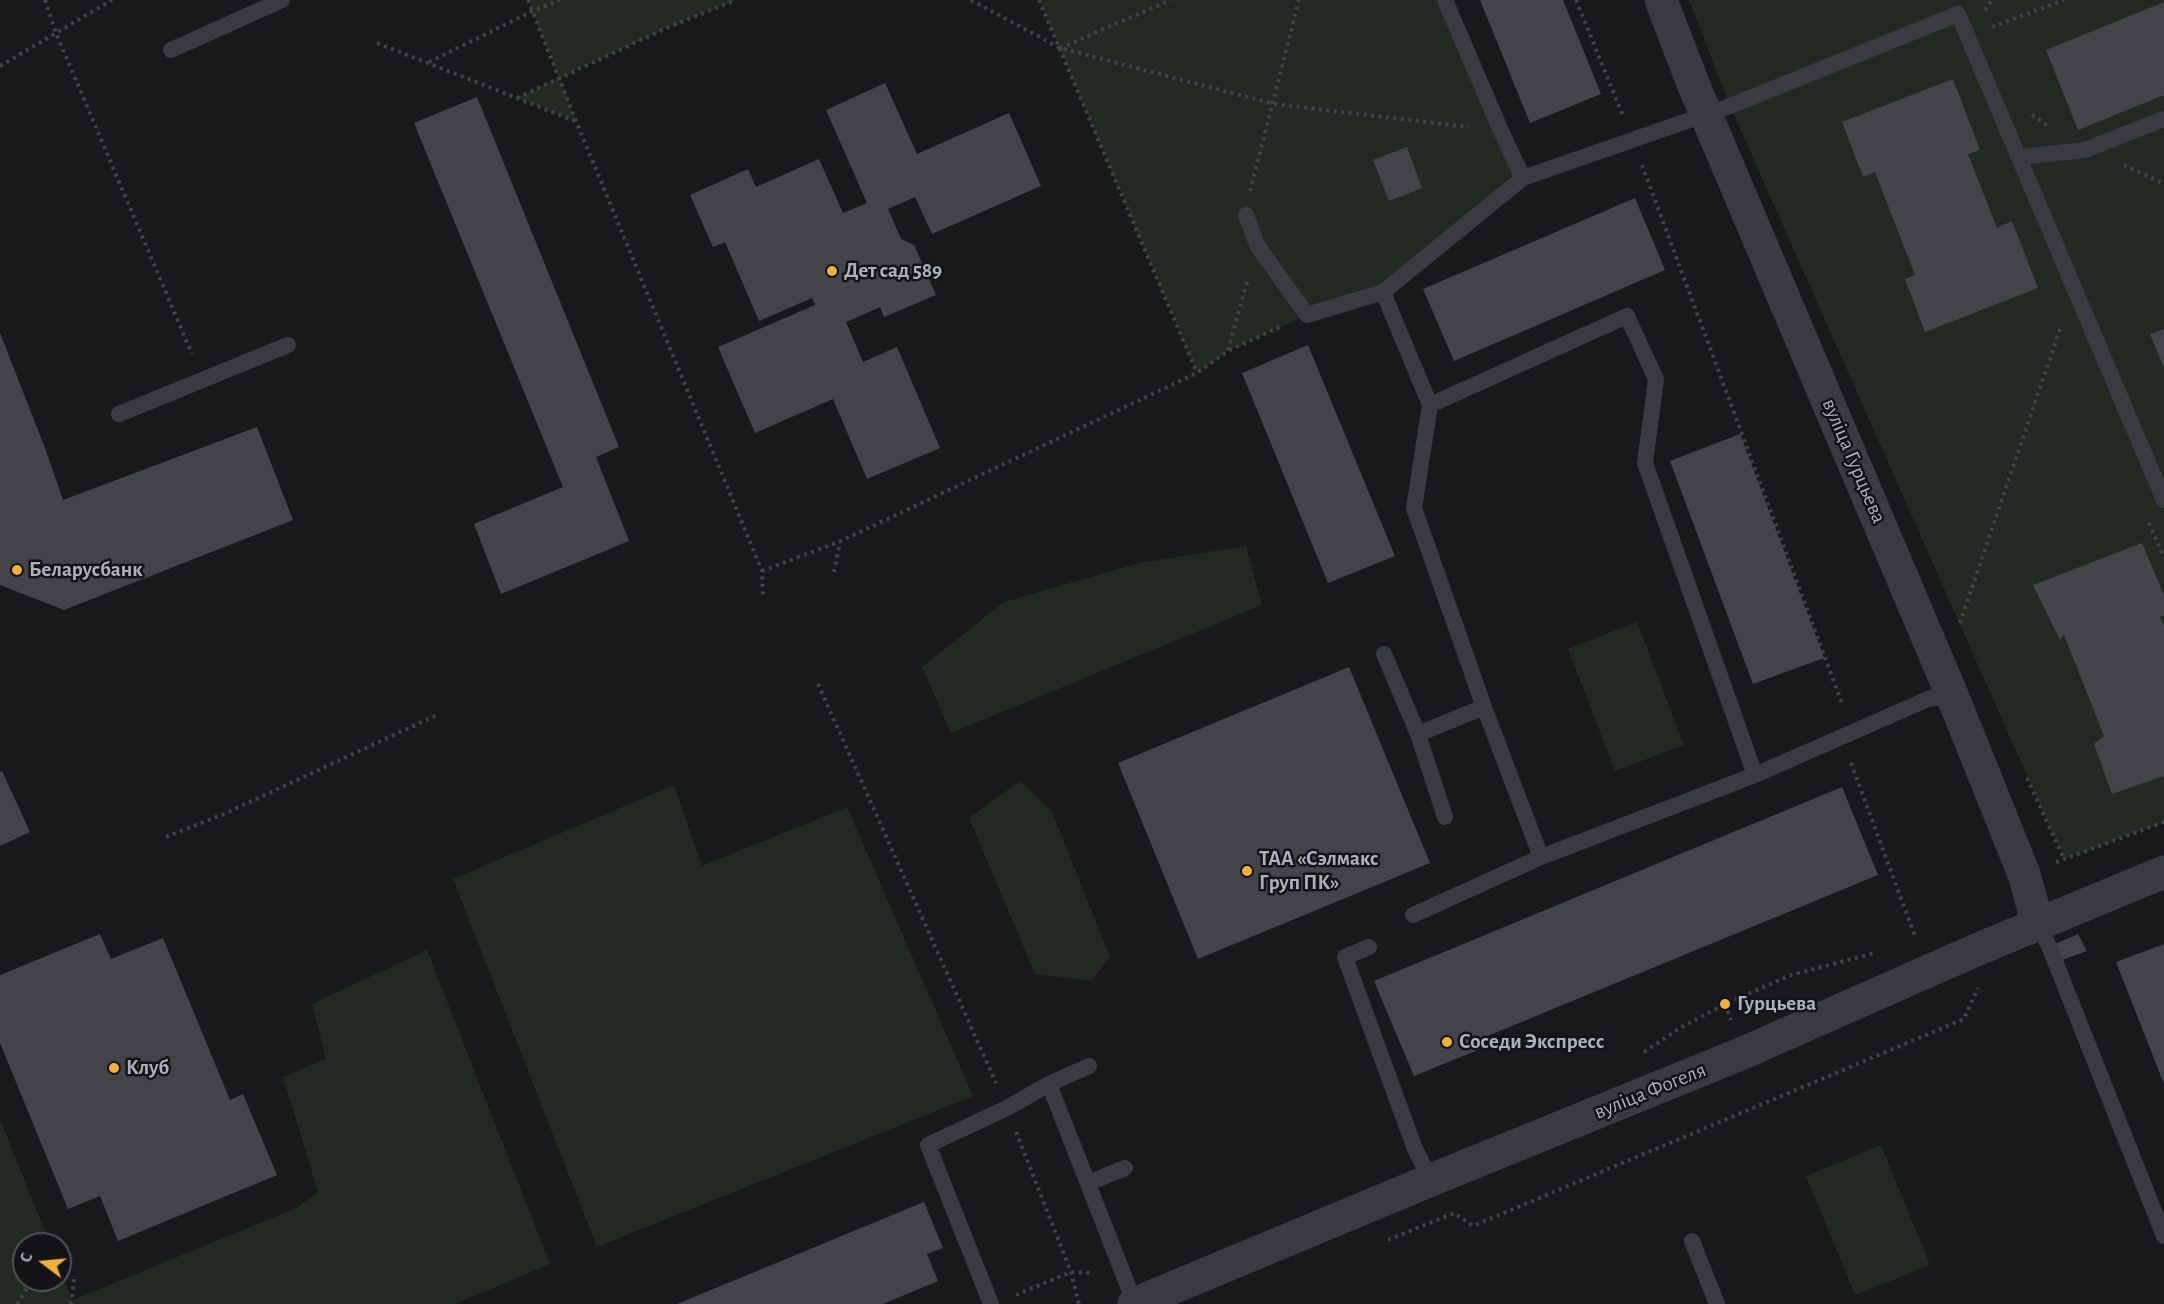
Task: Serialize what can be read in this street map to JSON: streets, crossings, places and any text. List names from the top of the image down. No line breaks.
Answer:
{"streets":{"street":["вуліца Гурцьева","вуліца Фогеля"]},"crossings":[["вуліца Гурцьева","вуліца Фогеля"]],"places":["Дет сад 589","Беларусбанк","ТАА «Сэлмакс Груп ПК»","Гурцьева","Соседи Экспресс","Клуб"],"north":"left"}
